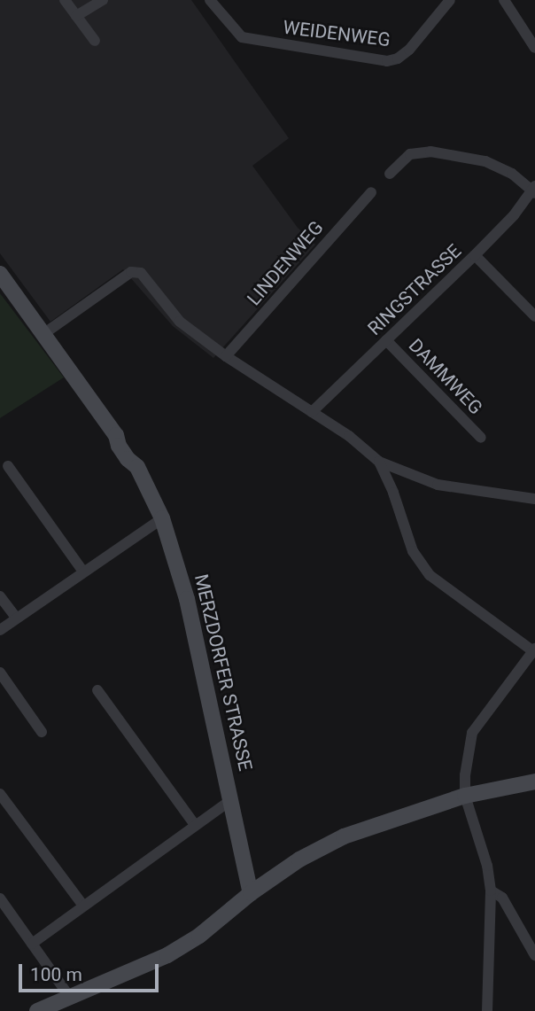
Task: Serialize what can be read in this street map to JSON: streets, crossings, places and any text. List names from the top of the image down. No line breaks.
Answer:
{"streets":{"street":["WEIDENWEG","LINDENWEG","RINGSTRASSE","DAMMWEG","MERZDORFER STRASSE"]},"crossings":[["RINGSTRASSE","DAMMWEG"]],"scale_bar":"100 m"}
